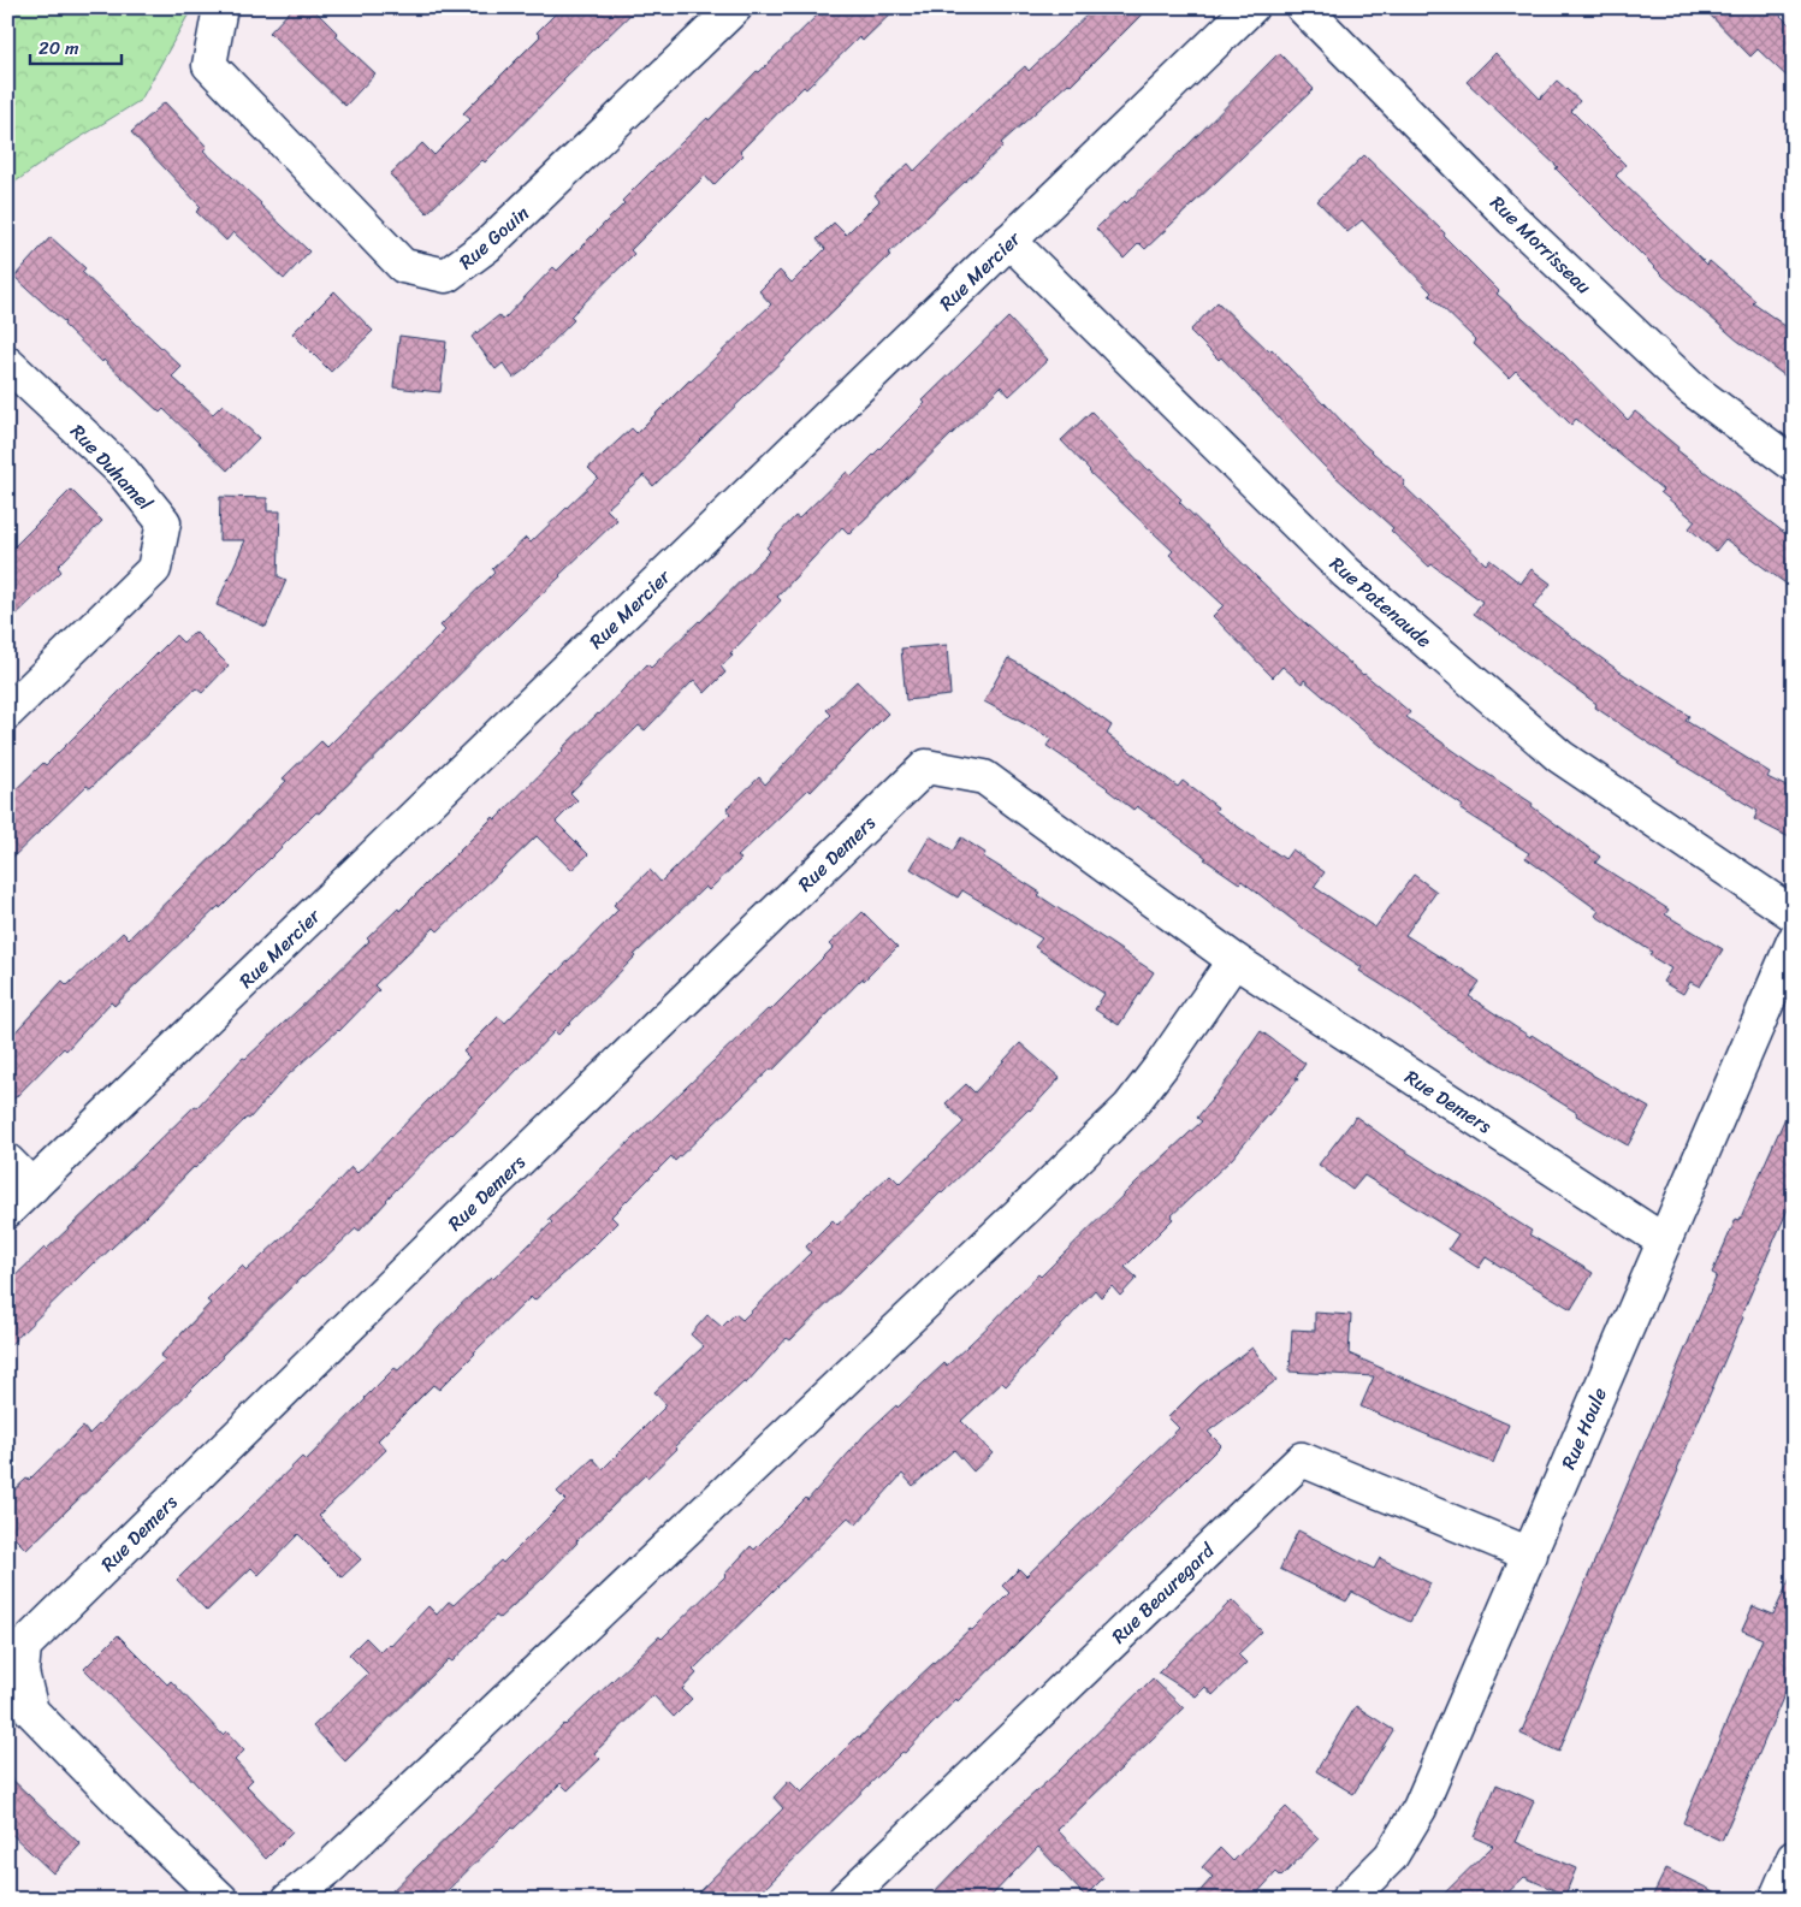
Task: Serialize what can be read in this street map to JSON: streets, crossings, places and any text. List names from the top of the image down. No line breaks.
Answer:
{"streets":{"street":["Rue Gouin","Rue Morrisseau","Rue Mercier","Rue Duhamel","Rue Patenaude","Rue Demers","Rue Houle","Rue Beauregard"]},"crossings":[["Rue Mercier","Rue Patenaude"],["Rue Demers","Rue Houle"],["Rue Houle","Rue Beauregard"]],"scale_bar":"20 m"}
